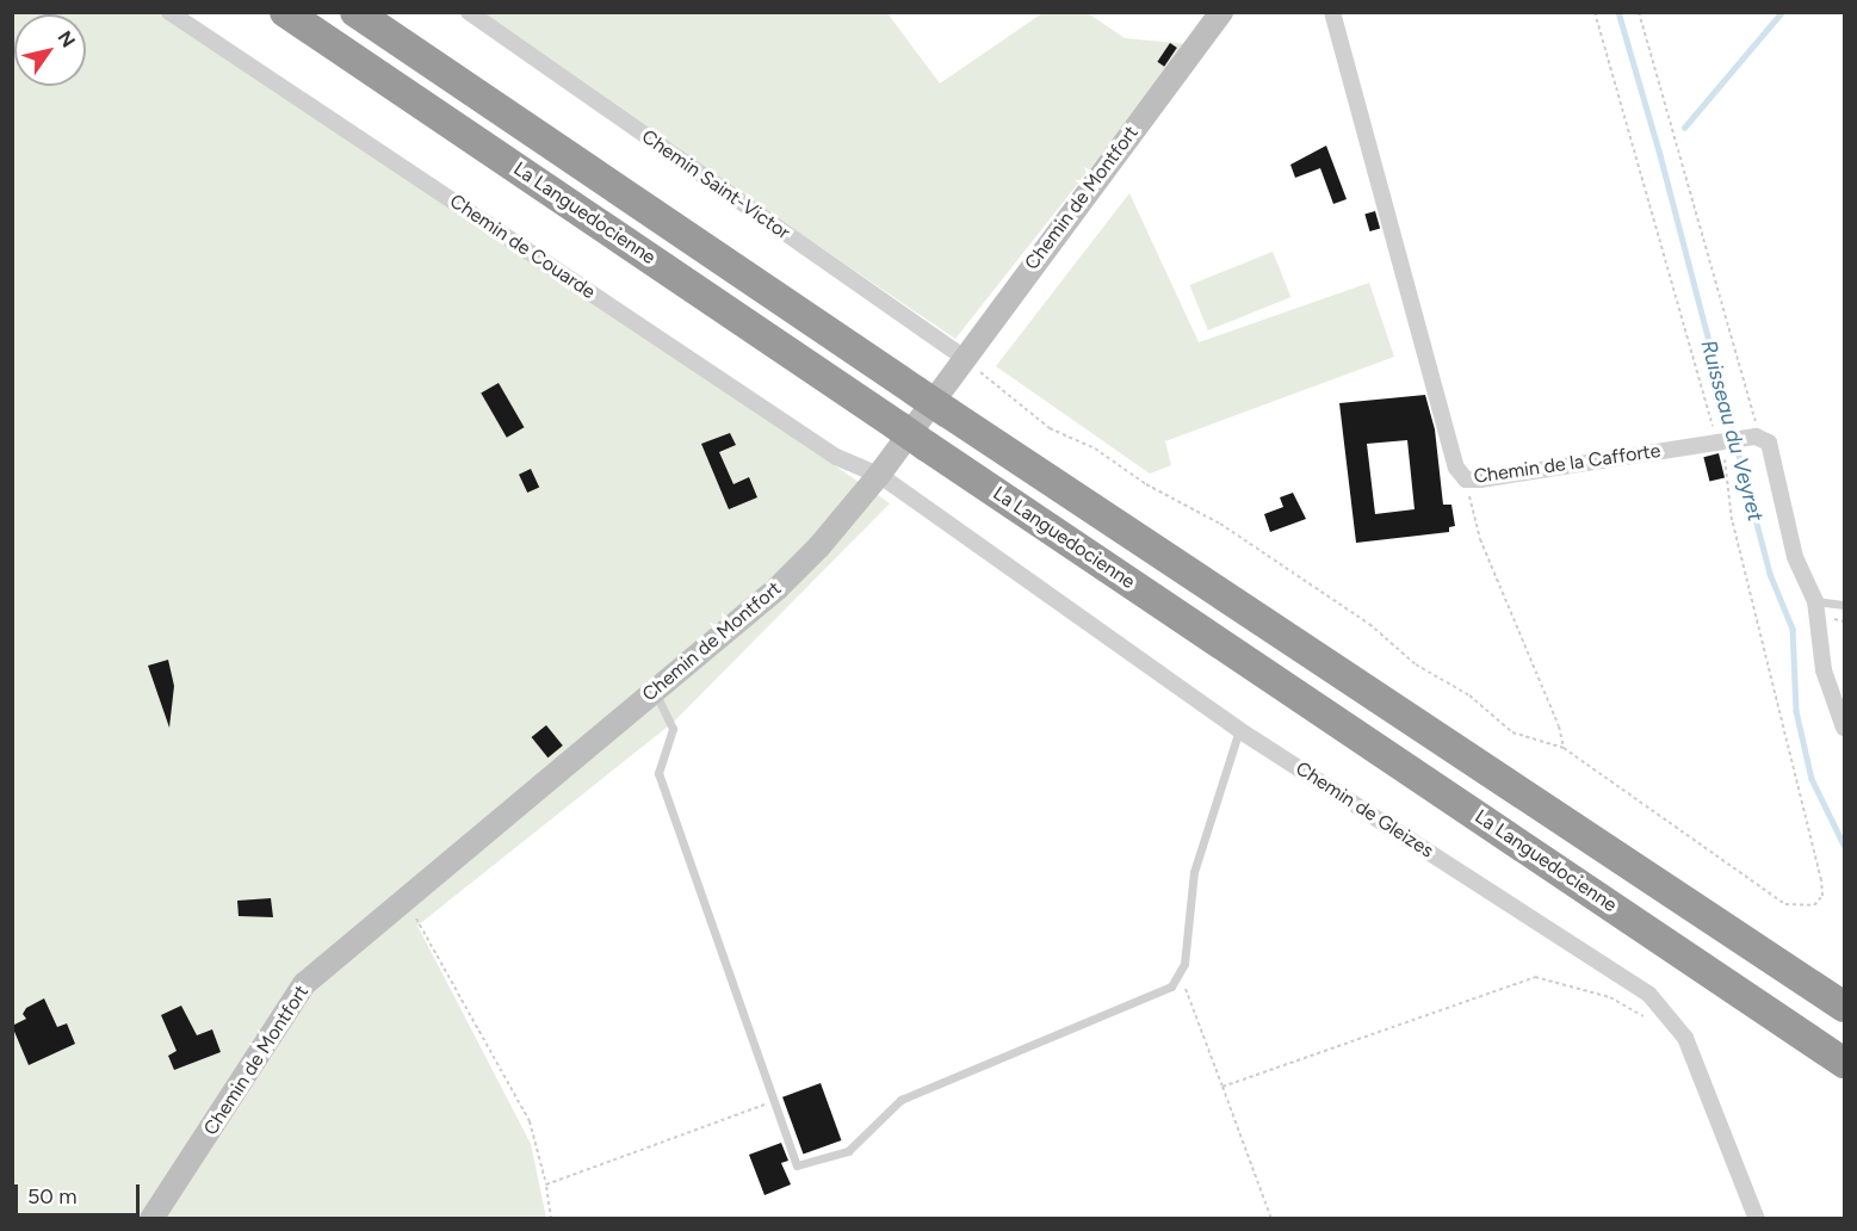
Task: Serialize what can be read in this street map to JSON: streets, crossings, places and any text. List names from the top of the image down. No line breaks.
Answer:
{"streets":{"highway":["La Languedocienne"],"street":["Chemin Saint-Victor","Chemin de Montfort","Chemin de Couarde","Chemin de la Cafforte","Chemin de Gleizes"]},"crossings":[["Chemin Saint-Victor","Chemin de Montfort"],["Chemin de Montfort","Chemin de Couarde"],["Chemin de Montfort","Chemin de Gleizes"],["Chemin de Couarde","Chemin de Gleizes"]],"water":["Ruisseau du Veyret"],"scale_bar":"50 m","north":"top right"}
